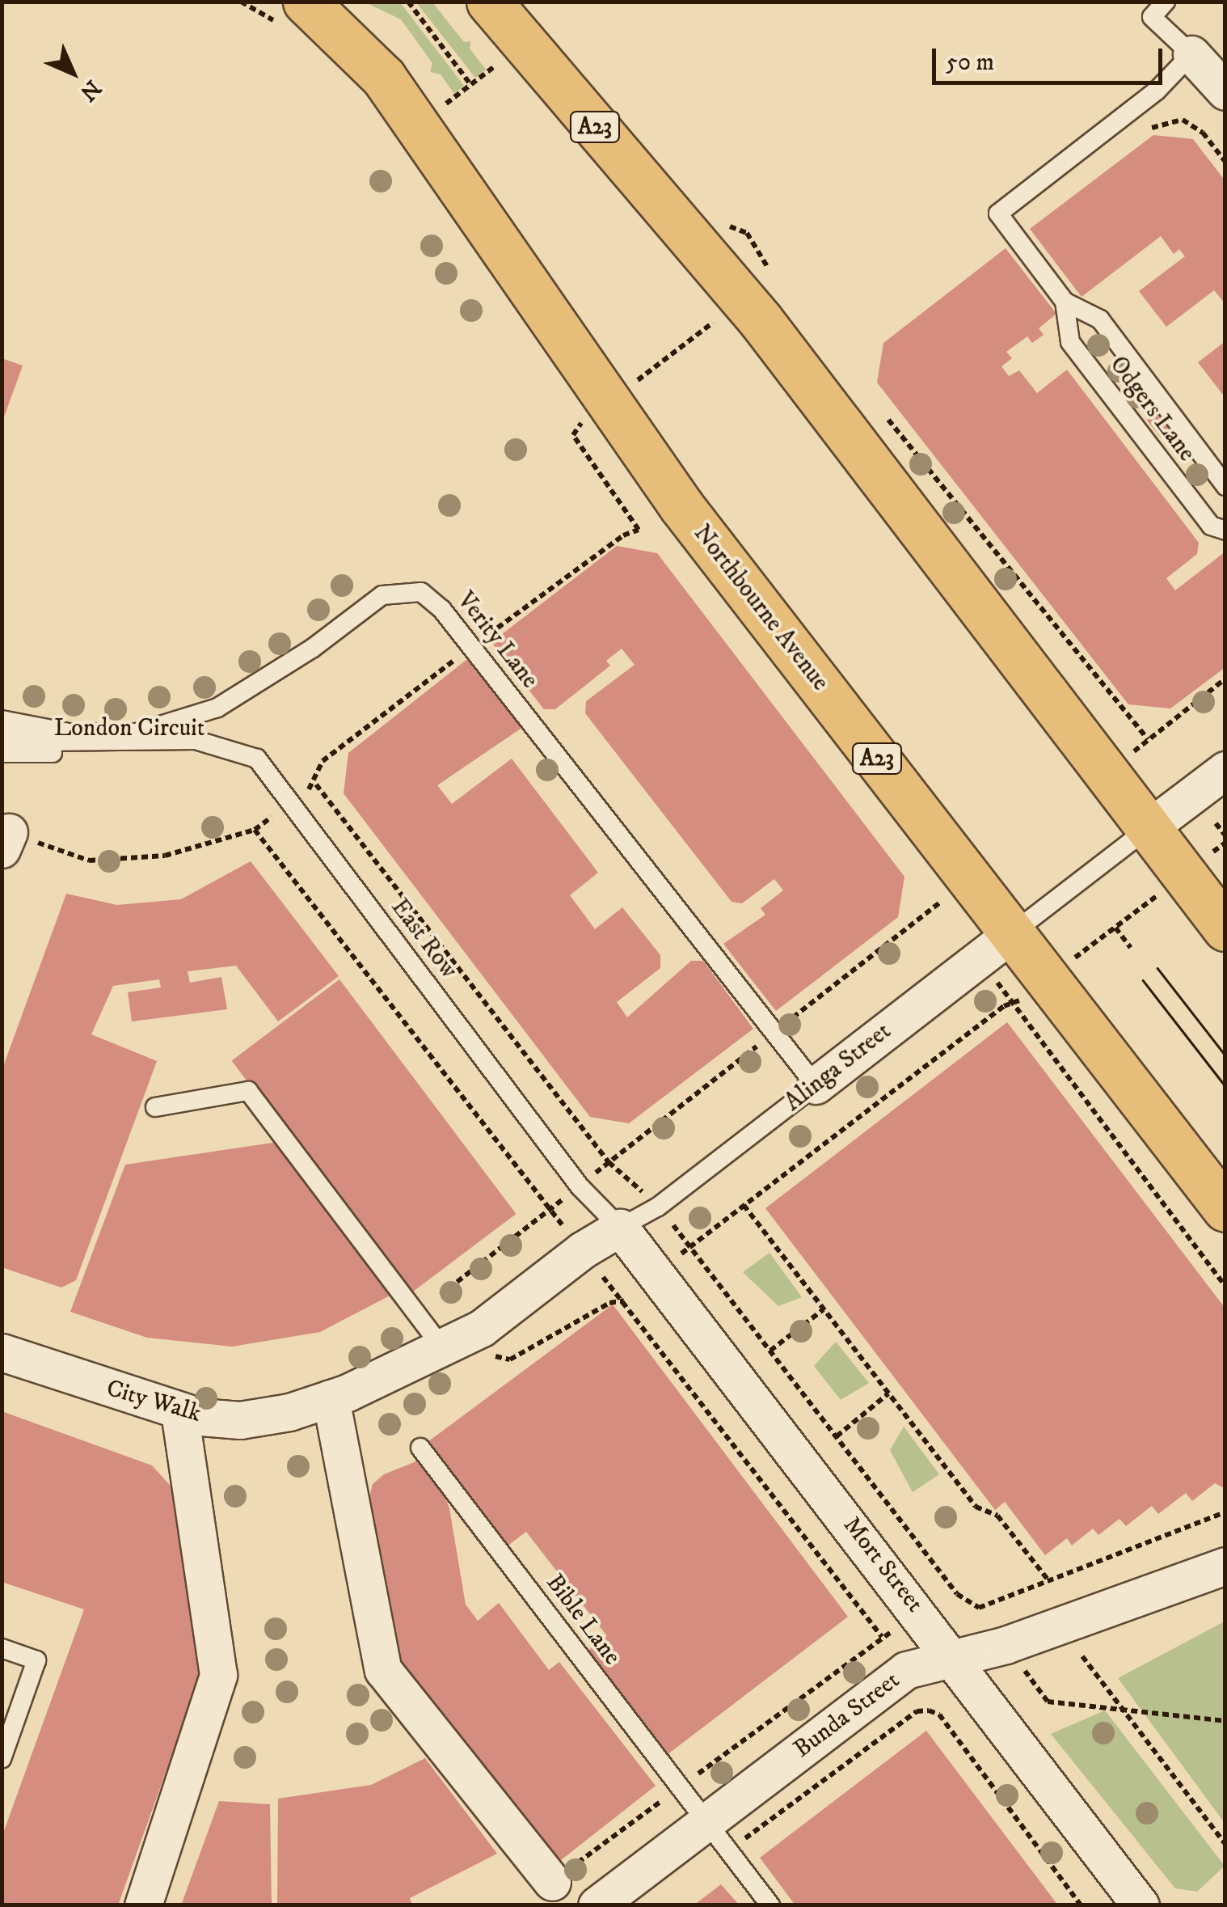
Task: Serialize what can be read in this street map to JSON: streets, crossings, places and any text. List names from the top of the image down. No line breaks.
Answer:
{"streets":{"highway":["A23","Northbourne Avenue"],"street":["Alinga Street","City Walk","Mort Street","Bunda Street"],"lane":["Odgers Lane","Verity Lane","London Circuit","East Row","Bible Lane"]},"crossings":[["A23","Alinga Street"],["Northbourne Avenue","Alinga Street"],["Verity Lane","Alinga Street"],["London Circuit","East Row"],["East Row","Alinga Street"],["East Row","Mort Street"],["Alinga Street","City Walk"],["Alinga Street","Mort Street"],["Mort Street","Bunda Street"],["Bible Lane","Bunda Street"]],"scale_bar":"50 m","north":"bottom right"}
